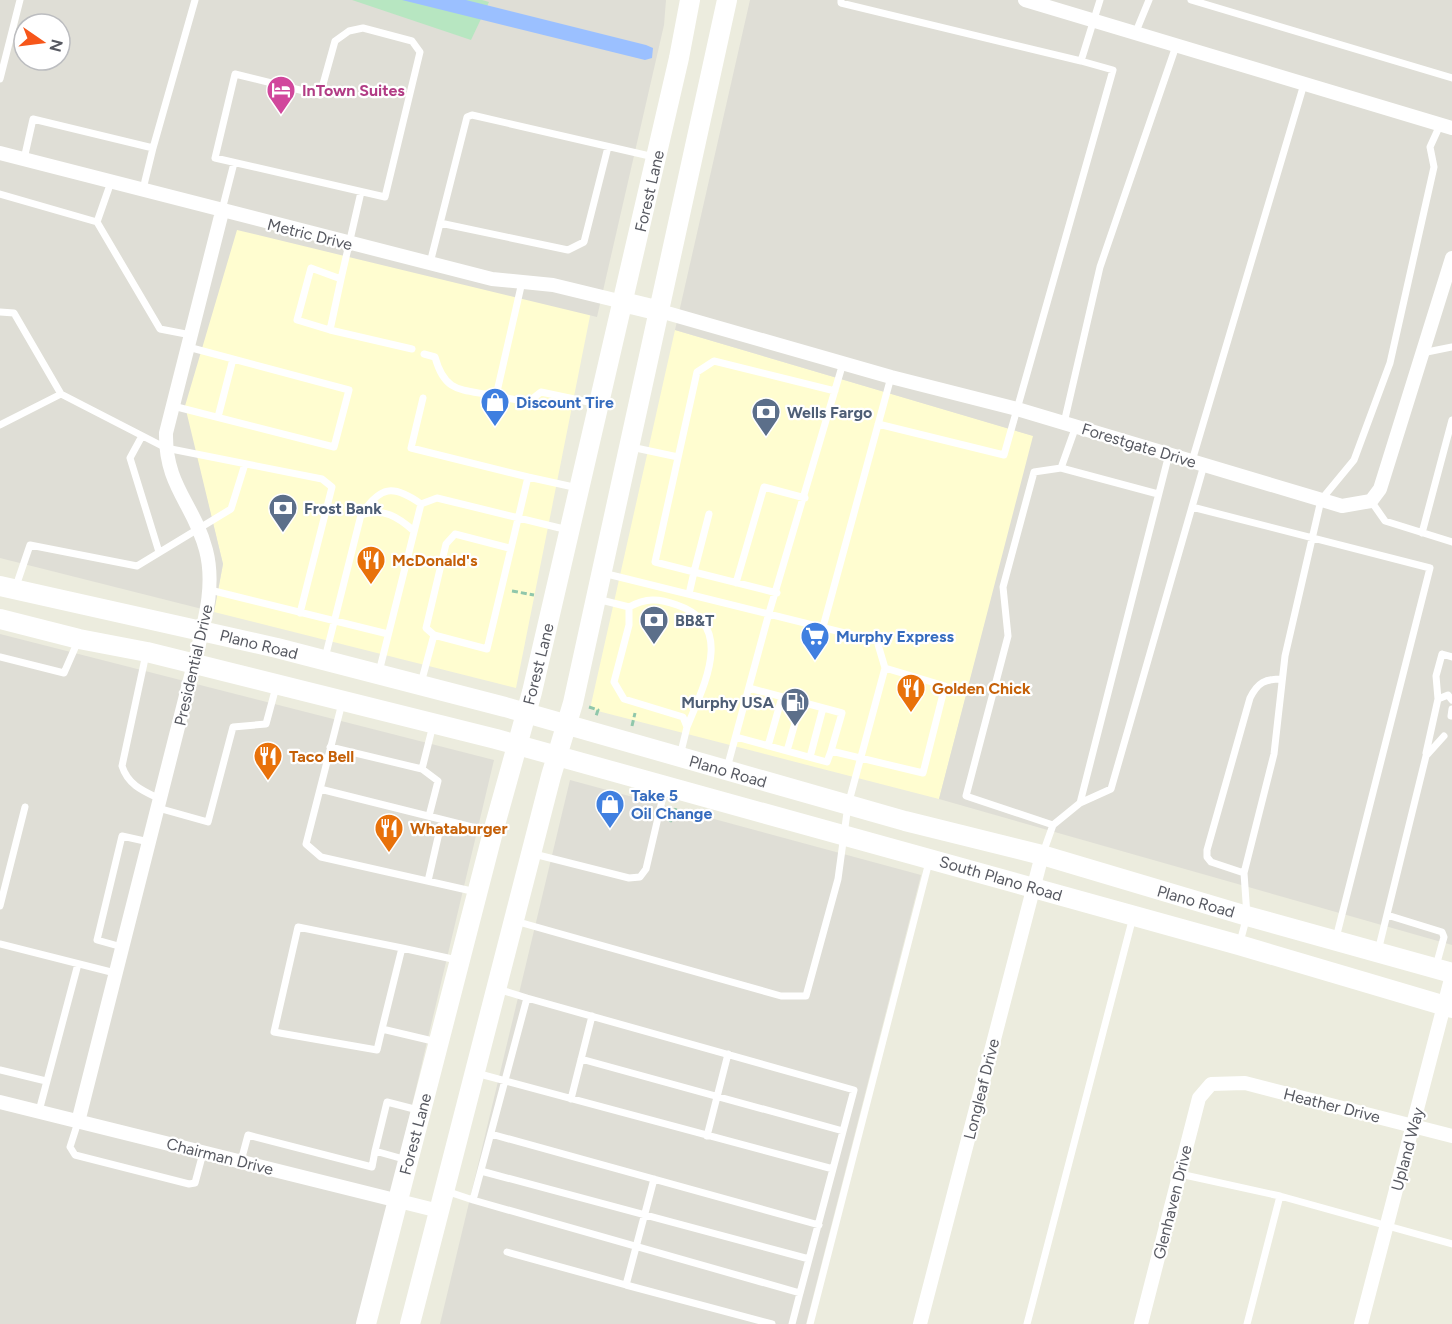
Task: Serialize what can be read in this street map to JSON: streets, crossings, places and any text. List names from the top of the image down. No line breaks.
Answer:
{"streets":{"main road":["Forest Lane","Plano Road","South Plano Road"],"street":["Metric Drive","Forestgate Drive","Presidential Drive","Longleaf Drive","Heather Drive","Upland Way","Chairman Drive","Glenhaven Drive"]},"crossings":[["Forest Lane","Metric Drive"],["Forest Lane","Plano Road"],["Forest Lane","Chairman Drive"],["Metric Drive","Presidential Drive"],["Plano Road","Presidential Drive"],["Plano Road","Longleaf Drive"],["Plano Road","Upland Way"],["Presidential Drive","Chairman Drive"],["South Plano Road","Longleaf Drive"],["South Plano Road","Upland Way"],["Heather Drive","Upland Way"],["Heather Drive","Glenhaven Drive"]],"places":{"hotel":["InTown Suites"],"shop":["Discount Tire","Take 5 Oil Change"],"bank":["Wells Fargo","Frost Bank","BB&T"],"restaurant":["McDonald's","Golden Chick","Taco Bell","Whataburger"],"supermarket":["Murphy Express"],"fuel station":["Murphy USA"]},"north":"right"}
